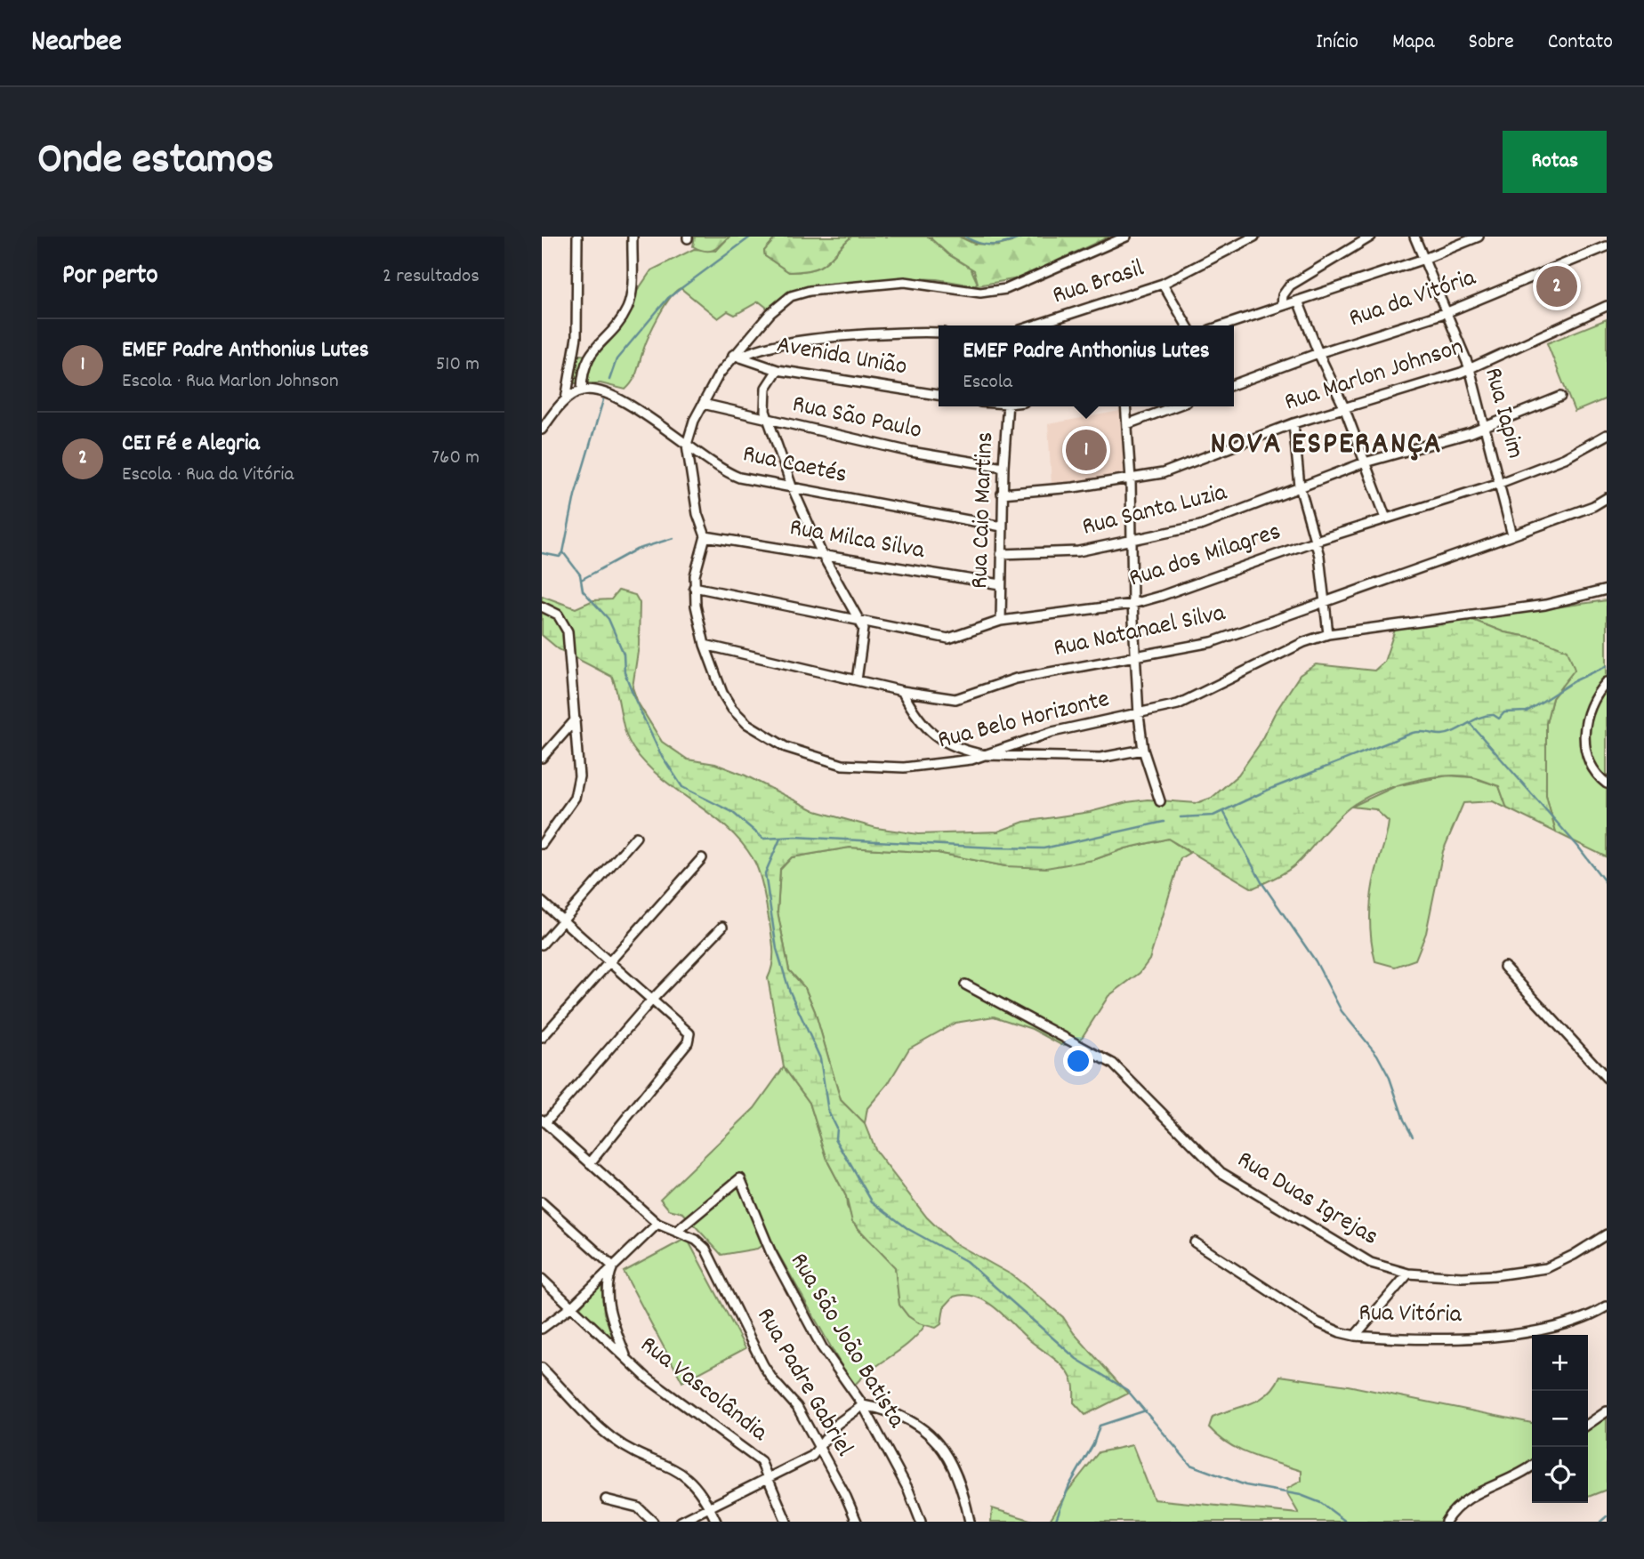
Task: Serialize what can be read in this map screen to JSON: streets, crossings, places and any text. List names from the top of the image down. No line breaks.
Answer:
{"streets":{"street":["Rua Brasil","Rua da Vitória","Avenida União","Rua Marlon Johnson","Rua Iapim","Rua São Paulo","Rua Caetés","Rua Caio Martins","Rua Santa Luzia","Rua Milca Silva","Rua dos Milagres","Rua Natanael Silva","Rua Belo Horizonte","Rua Duas Igrejas","Rua Vitória","Rua São João Batista","Rua Padre Gabriel","Rua Vascolândia"]},"crossings":[["Rua da Vitória","Rua Iapim"],["Avenida União","Rua Belo Horizonte"],["Rua Marlon Johnson","Rua Iapim"],["Rua Marlon Johnson","Rua Caio Martins"],["Rua Iapim","Rua Santa Luzia"],["Rua Iapim","Rua dos Milagres"],["Rua Iapim","Rua Natanael Silva"],["Rua São Paulo","Rua Caio Martins"],["Rua São Paulo","Rua Belo Horizonte"],["Rua Caetés","Rua Caio Martins"],["Rua Caetés","Rua Belo Horizonte"],["Rua Caio Martins","Rua Santa Luzia"],["Rua Caio Martins","Rua Milca Silva"],["Rua Caio Martins","Rua dos Milagres"],["Rua Milca Silva","Rua Belo Horizonte"],["Rua dos Milagres","Rua Belo Horizonte"],["Rua Natanael Silva","Rua Belo Horizonte"],["Rua São João Batista","Rua Padre Gabriel"]],"districts":["NOVA ESPERANÇA"],"page":{"header":"Nearbee","nav":["Início","Mapa","Sobre","Contato"],"title":"Onde estamos","buttons":"Rotas","heading":["Por perto","2 resultados"],"pins":["2","1"],"list":[{"mark":"1","name":"EMEF Padre Anthonius Lutes","note":"Escola · Rua Marlon Johnson","value":"510 m"},{"mark":"2","name":"CEI Fé e Alegria","note":"Escola · Rua da Vitória","value":"760 m"}],"popup":["EMEF Padre Anthonius Lutes","Escola"],"map_buttons":["+","−"]}}
